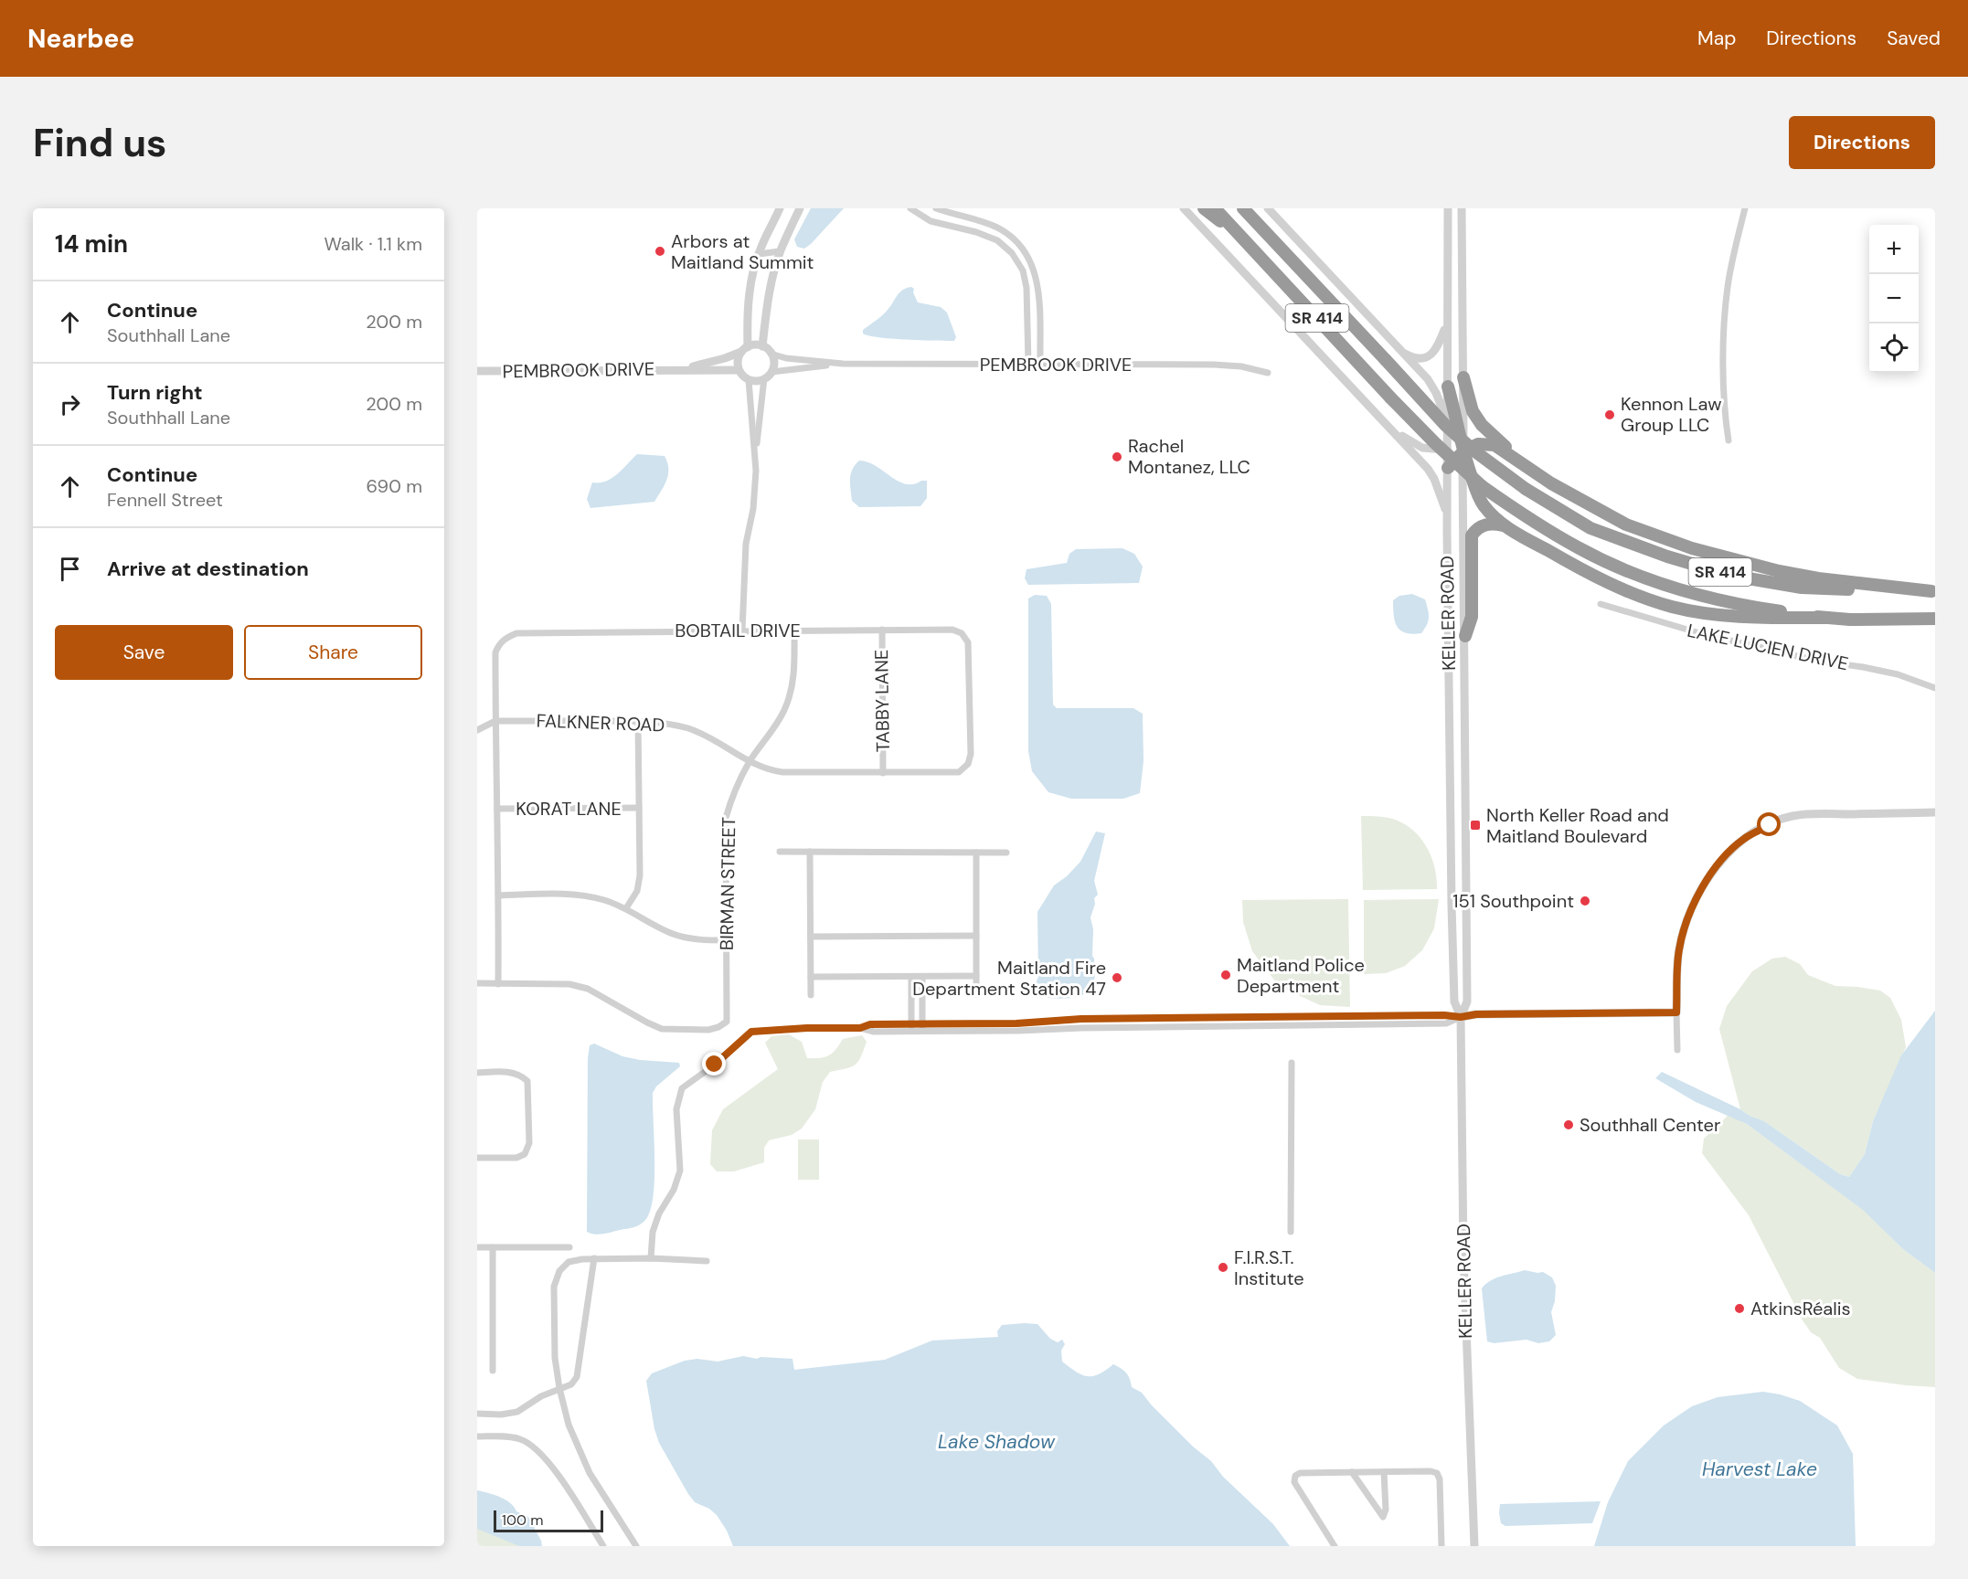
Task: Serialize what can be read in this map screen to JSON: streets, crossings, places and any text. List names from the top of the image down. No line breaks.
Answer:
{"streets":{"highway":["SR 414"],"street":["PEMBROOK DRIVE","KELLER ROAD","BOBTAIL DRIVE","LAKE LUCIEN DRIVE","TABBY LANE","FALKNER ROAD","KORAT LANE","BIRMAN STREET"]},"crossings":[["BOBTAIL DRIVE","TABBY LANE"],["BOBTAIL DRIVE","FALKNER ROAD"],["BOBTAIL DRIVE","KORAT LANE"],["BOBTAIL DRIVE","BIRMAN STREET"],["FALKNER ROAD","BIRMAN STREET"]],"water":["Lake Shadow","Harvest Lake"],"places":{"other":["Arbors at Maitland Summit","Kennon Law Group LLC","Rachel Montanez, LLC","151 Southpoint","Maitland Police Department","Maitland Fire Department Station 47","Southhall Center","F.I.R.S.T. Institute","AtkinsRéalis"],"transit":["North Keller Road and Maitland Boulevard"]},"scale_bar":"100 m","page":{"header":"Nearbee","nav":["Map","Directions","Saved"],"buttons":["Directions",["Save","Share"]],"title":"Find us","heading":["14 min","Walk · 1.1 km"],"map_buttons":["+","−"],"list":[["Continue","Southhall Lane","200 m"],["Turn right","Southhall Lane","200 m"],["Continue","Fennell Street","690 m"],"Arrive at destination"],"scale":"100 m"}}
